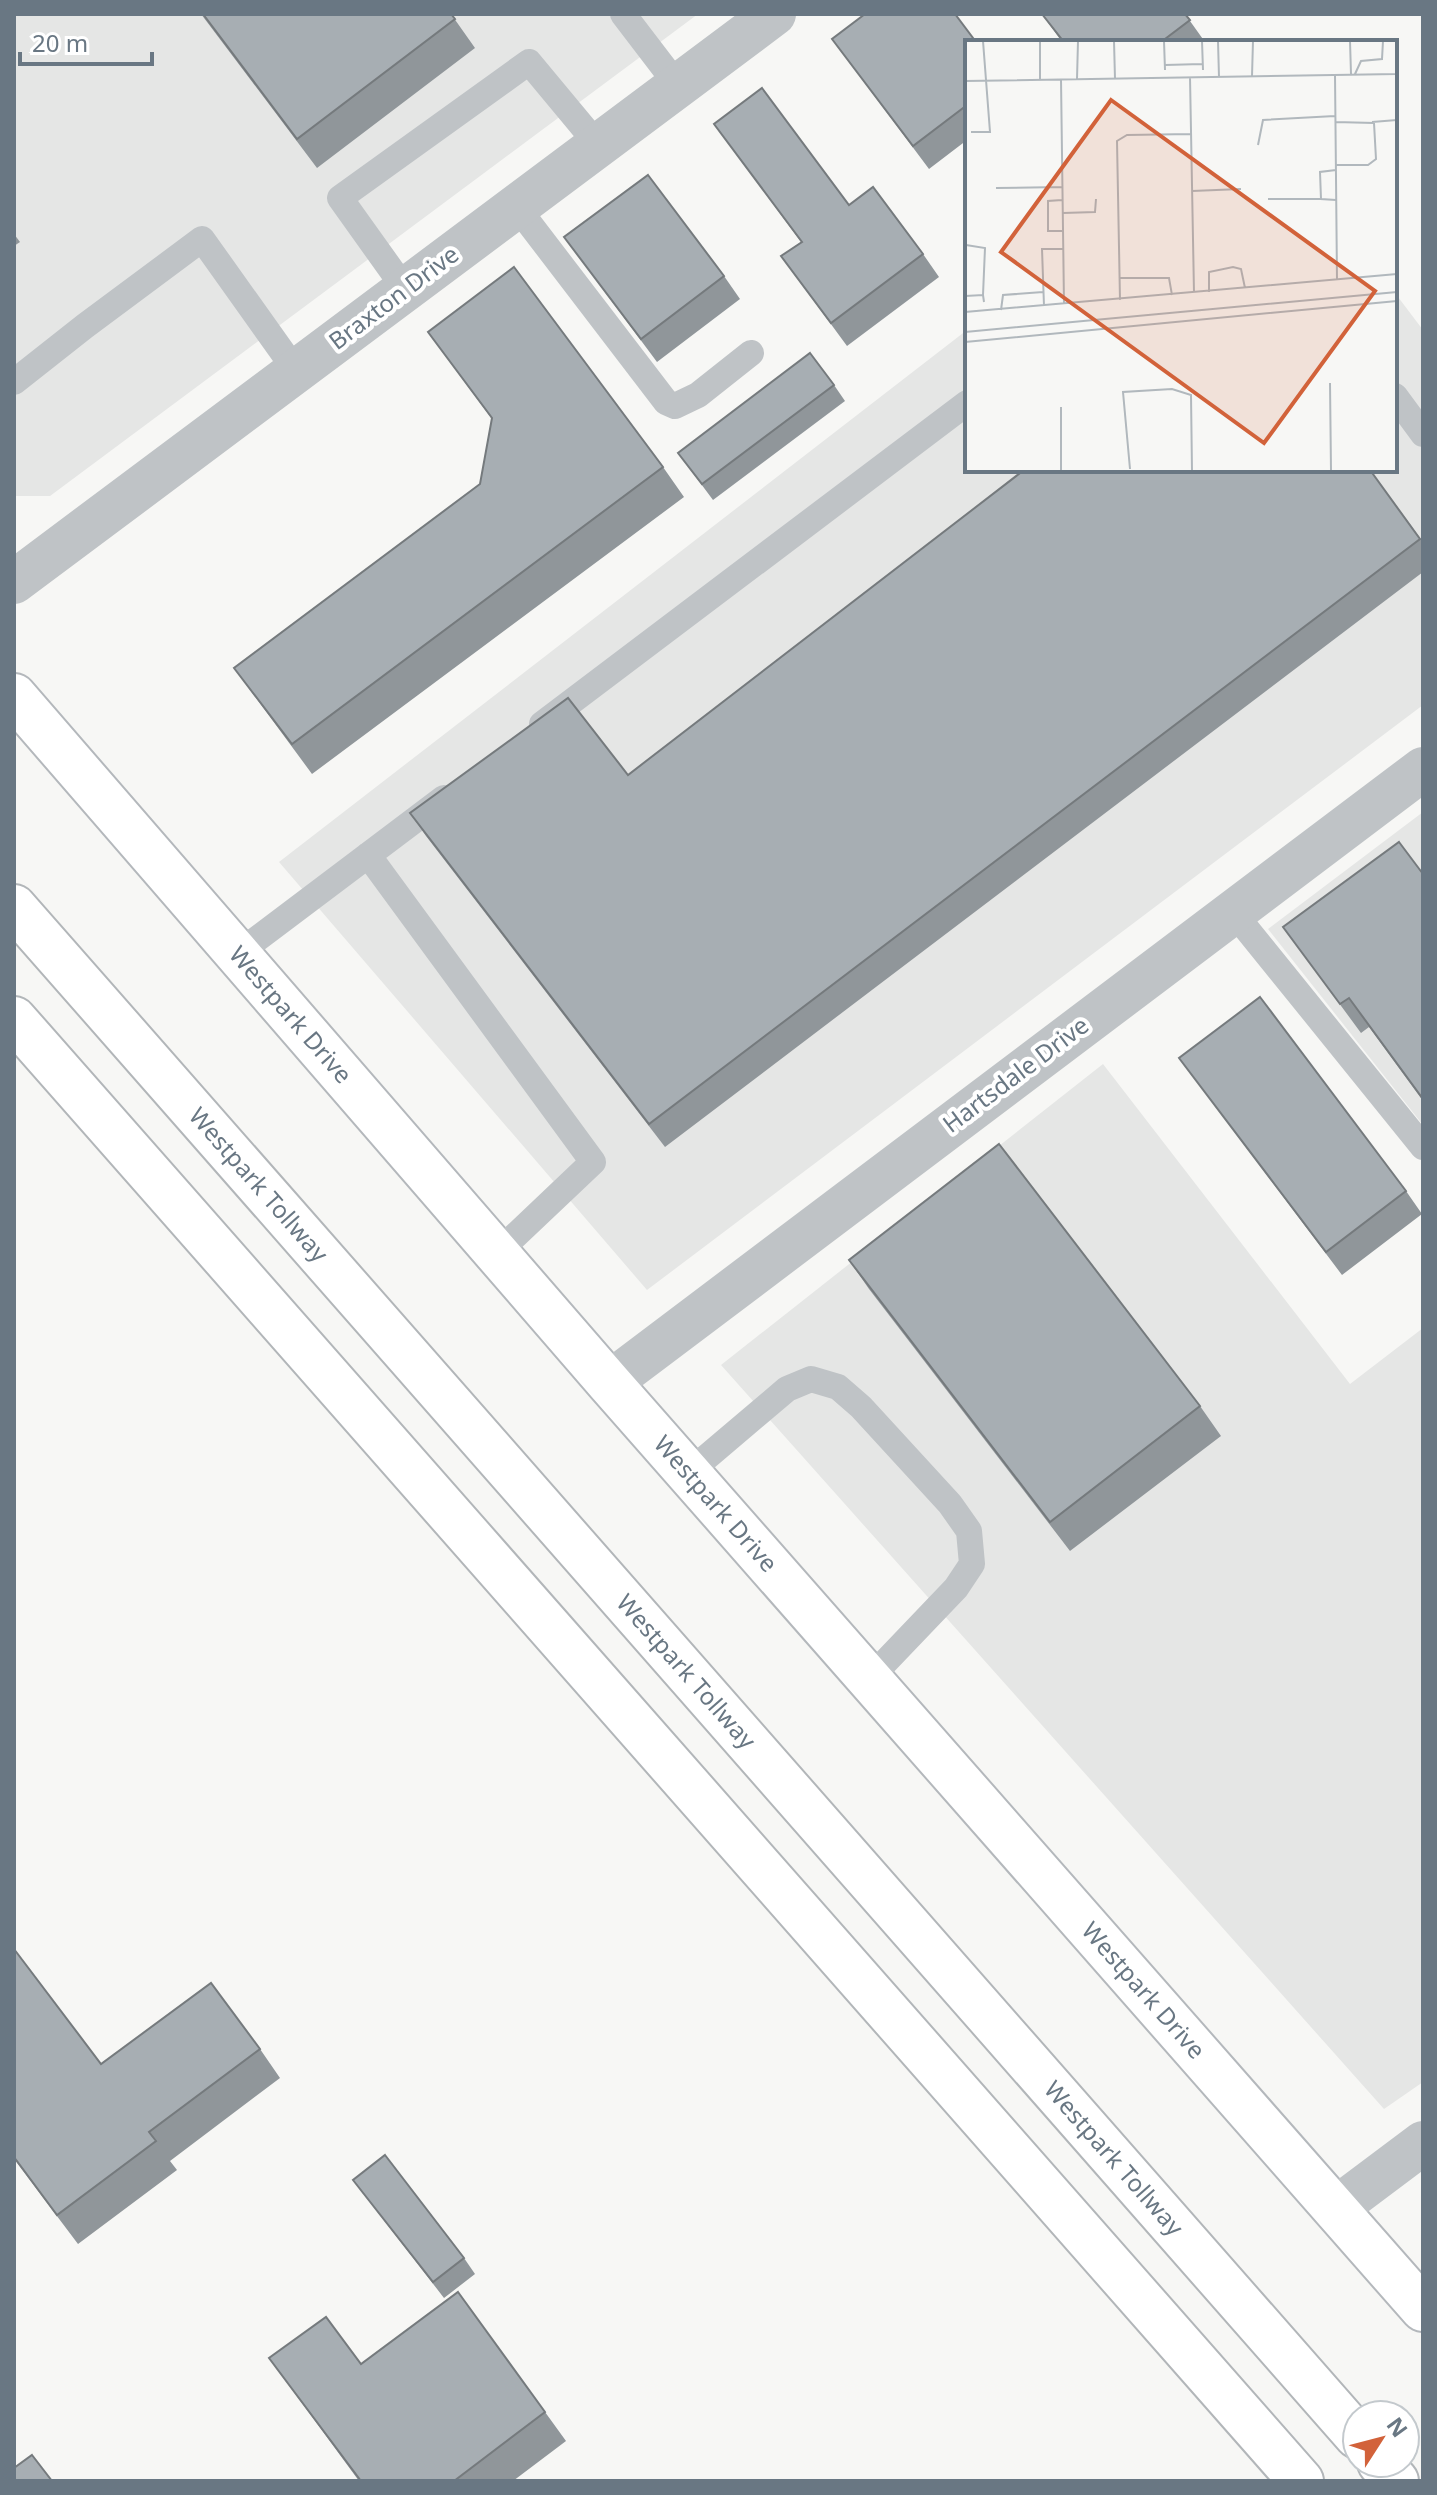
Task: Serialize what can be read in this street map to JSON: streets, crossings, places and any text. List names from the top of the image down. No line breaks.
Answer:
{"streets":{"main road":["Westpark Drive","Westpark Tollway"],"street":["Braxton Drive","Hartsdale Drive"]},"crossings":[["Westpark Drive","Hartsdale Drive"]],"scale_bar":"20 m","north":"top right"}
